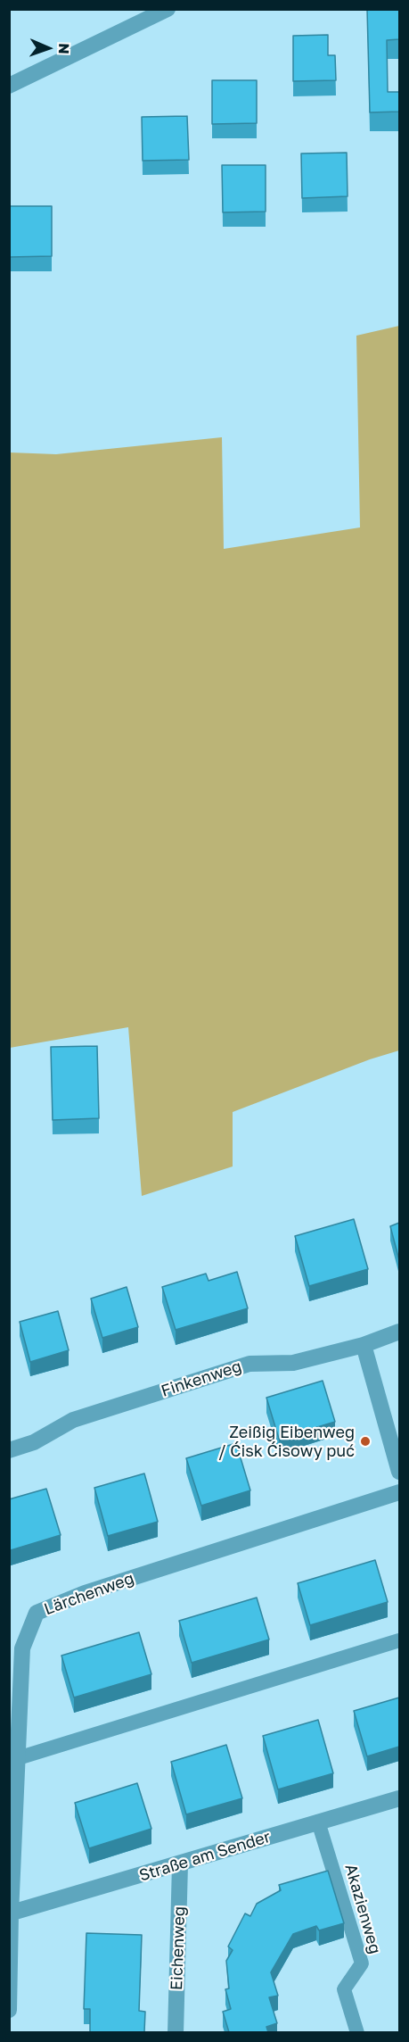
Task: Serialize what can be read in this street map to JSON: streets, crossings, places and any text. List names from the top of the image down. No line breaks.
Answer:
{"streets":{"street":["Finkenweg","Lärchenweg","Straße am Sender","Eichenweg"],"lane":["Akazienweg"]},"crossings":[["Lärchenweg","Straße am Sender"],["Straße am Sender","Akazienweg"],["Straße am Sender","Eichenweg"]],"places":["Zeißig Eibenweg / Ćisk Ćisowy puć"],"north":"right"}
